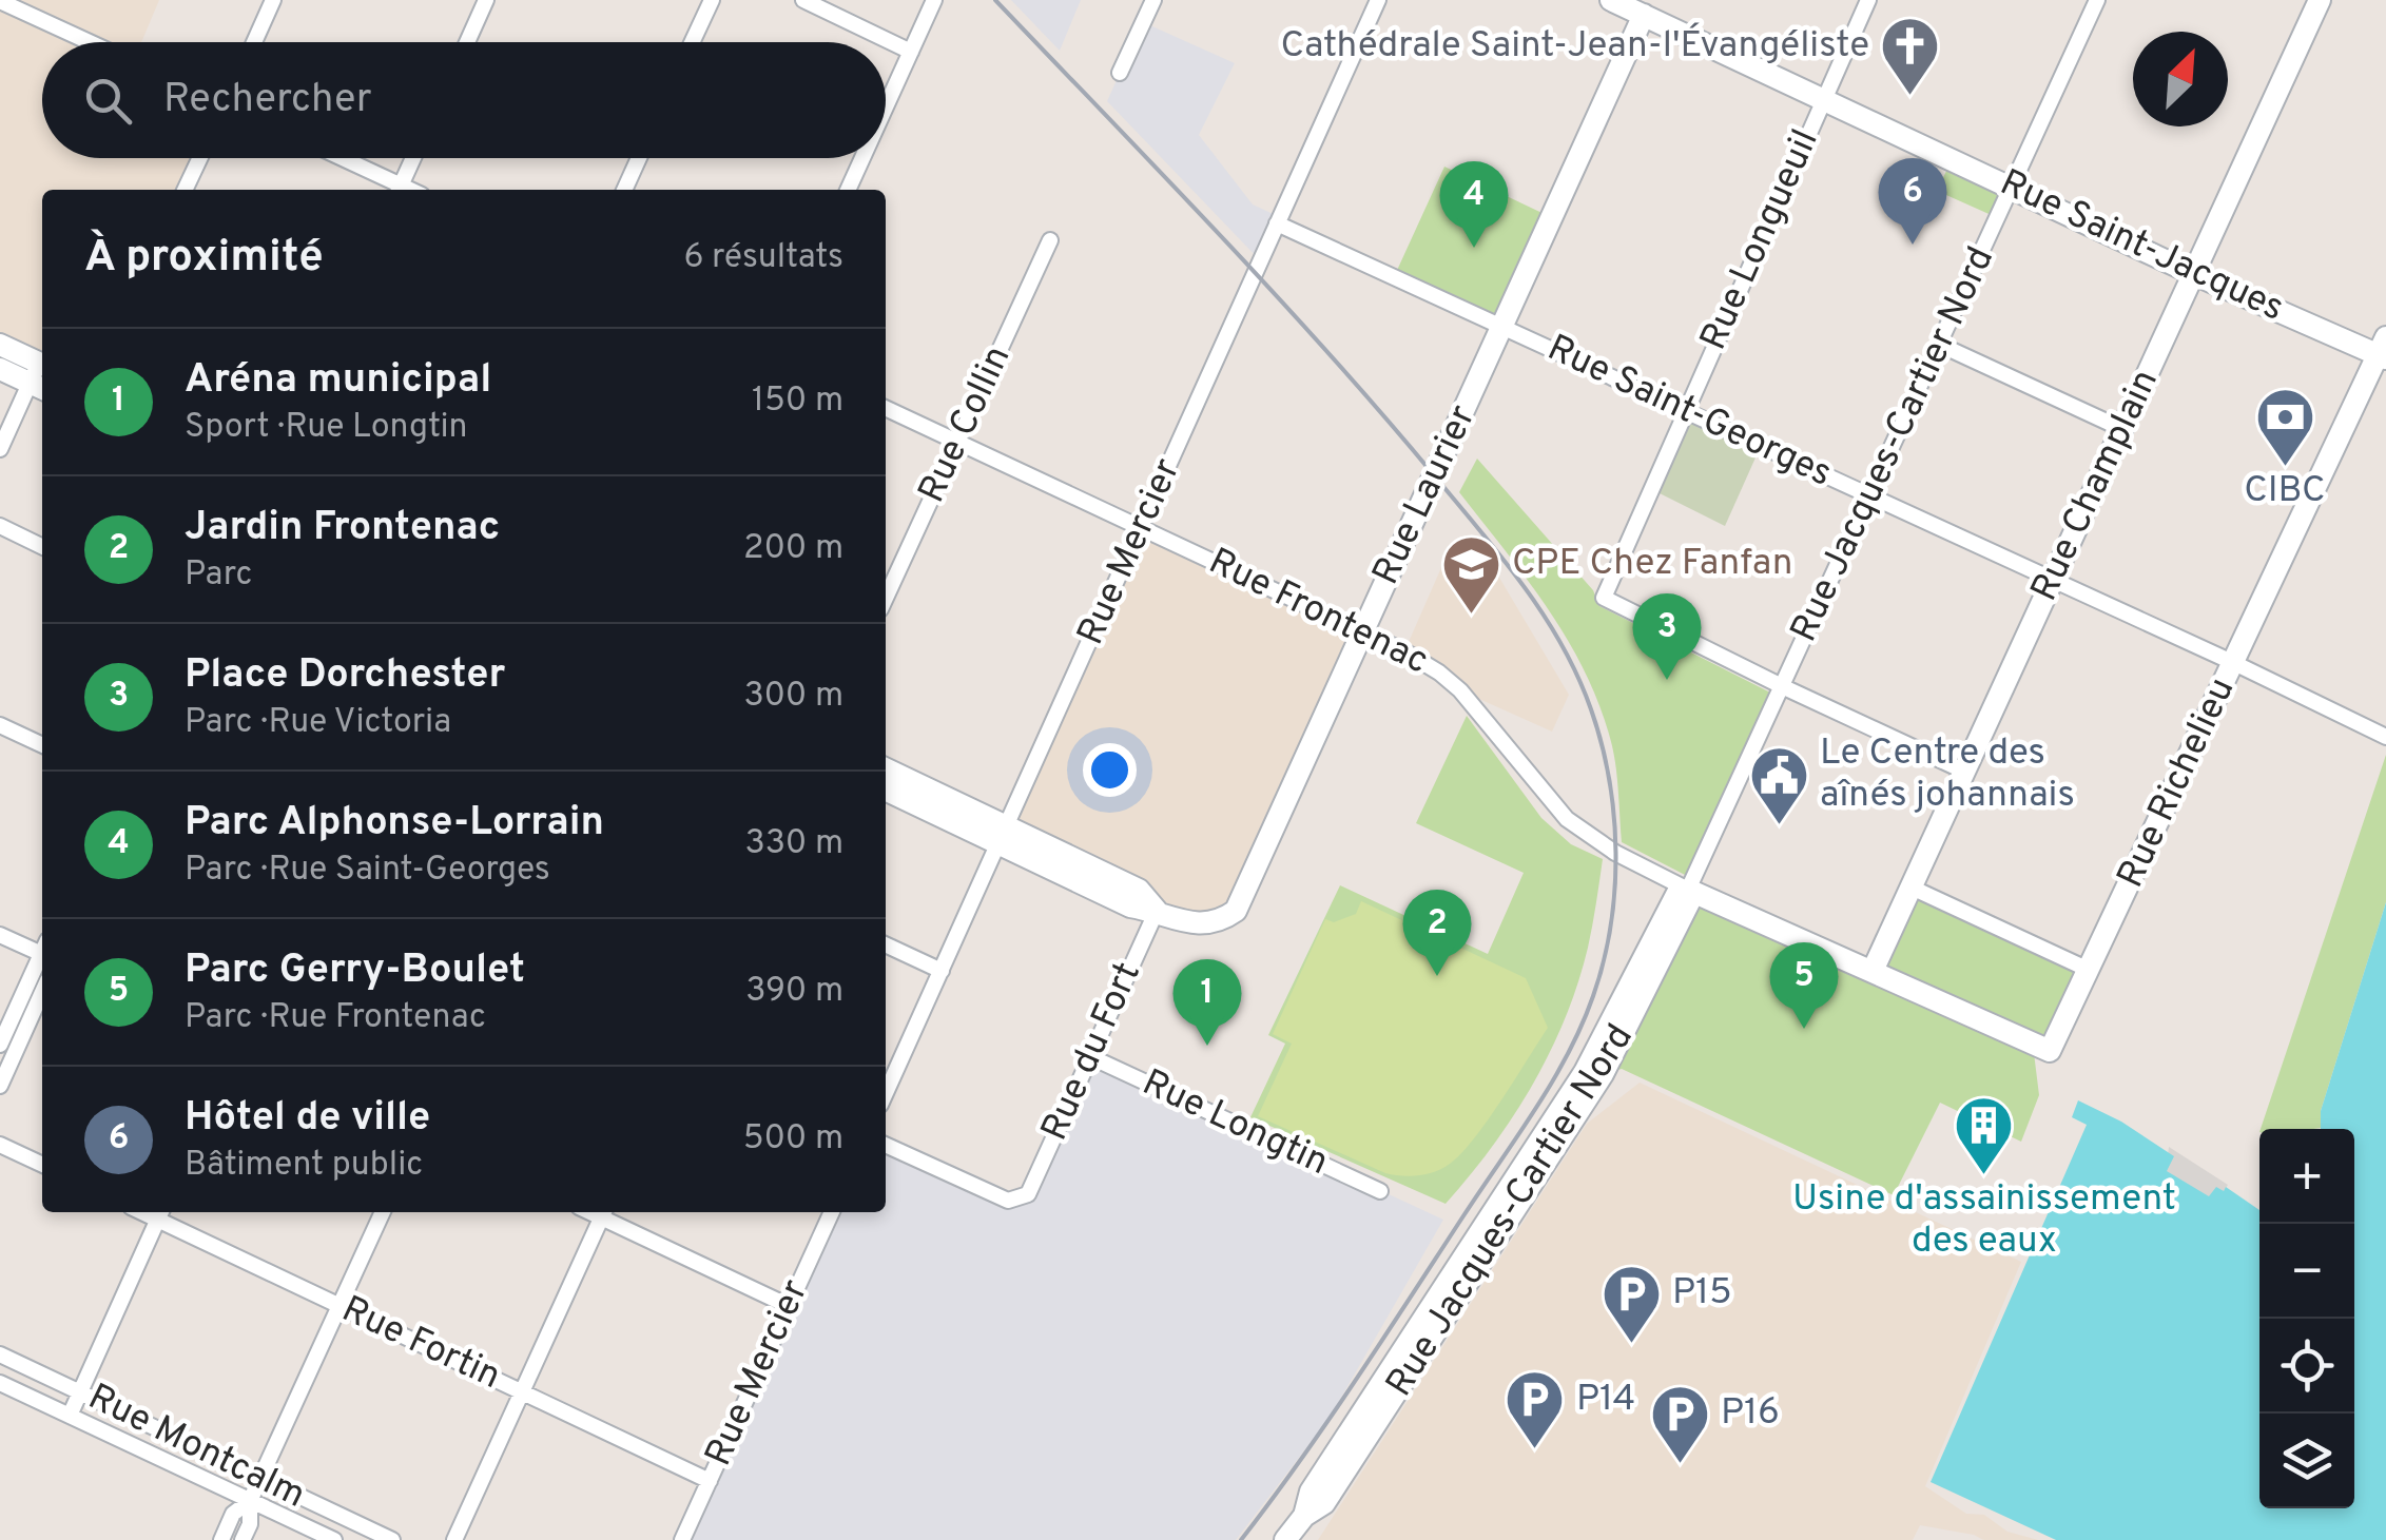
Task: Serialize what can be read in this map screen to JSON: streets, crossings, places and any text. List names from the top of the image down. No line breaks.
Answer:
{"streets":{"street":["Rue Longueuil","Rue Saint-Jacques","Rue Saint-Georges","Rue Collin","Rue Jacques-Cartier Nord","Rue Champlain","Rue Laurier","Rue Mercier","Rue Frontenac","Rue Richelieu","Rue du Fort","Rue Longtin","Rue Fortin","Rue Montcalm"]},"crossings":[["Rue Longueuil","Rue Saint-Jacques"],["Rue Longueuil","Rue Saint-Georges"],["Rue Longueuil","Rue Jacques-Cartier Nord"],["Rue Saint-Jacques","Rue Jacques-Cartier Nord"],["Rue Saint-Jacques","Rue Champlain"],["Rue Saint-Jacques","Rue Laurier"],["Rue Saint-Jacques","Rue Richelieu"],["Rue Saint-Georges","Rue Jacques-Cartier Nord"],["Rue Saint-Georges","Rue Champlain"],["Rue Saint-Georges","Rue Laurier"],["Rue Saint-Georges","Rue Mercier"],["Rue Saint-Georges","Rue Richelieu"],["Rue Collin","Rue Frontenac"],["Rue Jacques-Cartier Nord","Rue Frontenac"],["Rue Champlain","Rue Frontenac"],["Rue Champlain","Rue Richelieu"],["Rue Laurier","Rue Mercier"],["Rue Laurier","Rue Frontenac"],["Rue Laurier","Rue du Fort"],["Rue Mercier","Rue Frontenac"],["Rue Mercier","Rue Fortin"],["Rue Frontenac","Rue Richelieu"],["Rue du Fort","Rue Longtin"]],"places":{"church":["Cathédrale Saint-Jean-l'Évangéliste"],"bank":["CIBC"],"school or university":["CPE Chez Fanfan"],"public building":["Le Centre des aînés johannais"],"building":["Usine d'assainissement des eaux"],"parking":["P15","P14","P16"]},"north":"top right","page":{"search":"Rechercher","pins":["6","4","3","2","5","1"],"heading":["À proximité","6 résultats"],"list":[{"mark":"1","name":"Aréna municipal","note":"Sport · Rue Longtin","value":"150 m"},{"mark":"2","name":"Jardin Frontenac","note":"Parc","value":"200 m"},{"mark":"3","name":"Place Dorchester","note":"Parc · Rue Victoria","value":"300 m"},{"mark":"4","name":"Parc Alphonse-Lorrain","note":"Parc · Rue Saint-Georges","value":"330 m"},{"mark":"5","name":"Parc Gerry-Boulet","note":"Parc · Rue Frontenac","value":"390 m"},{"mark":"6","name":"Hôtel de ville","note":"Bâtiment public","value":"500 m"}],"map_buttons":["+","−"]}}
